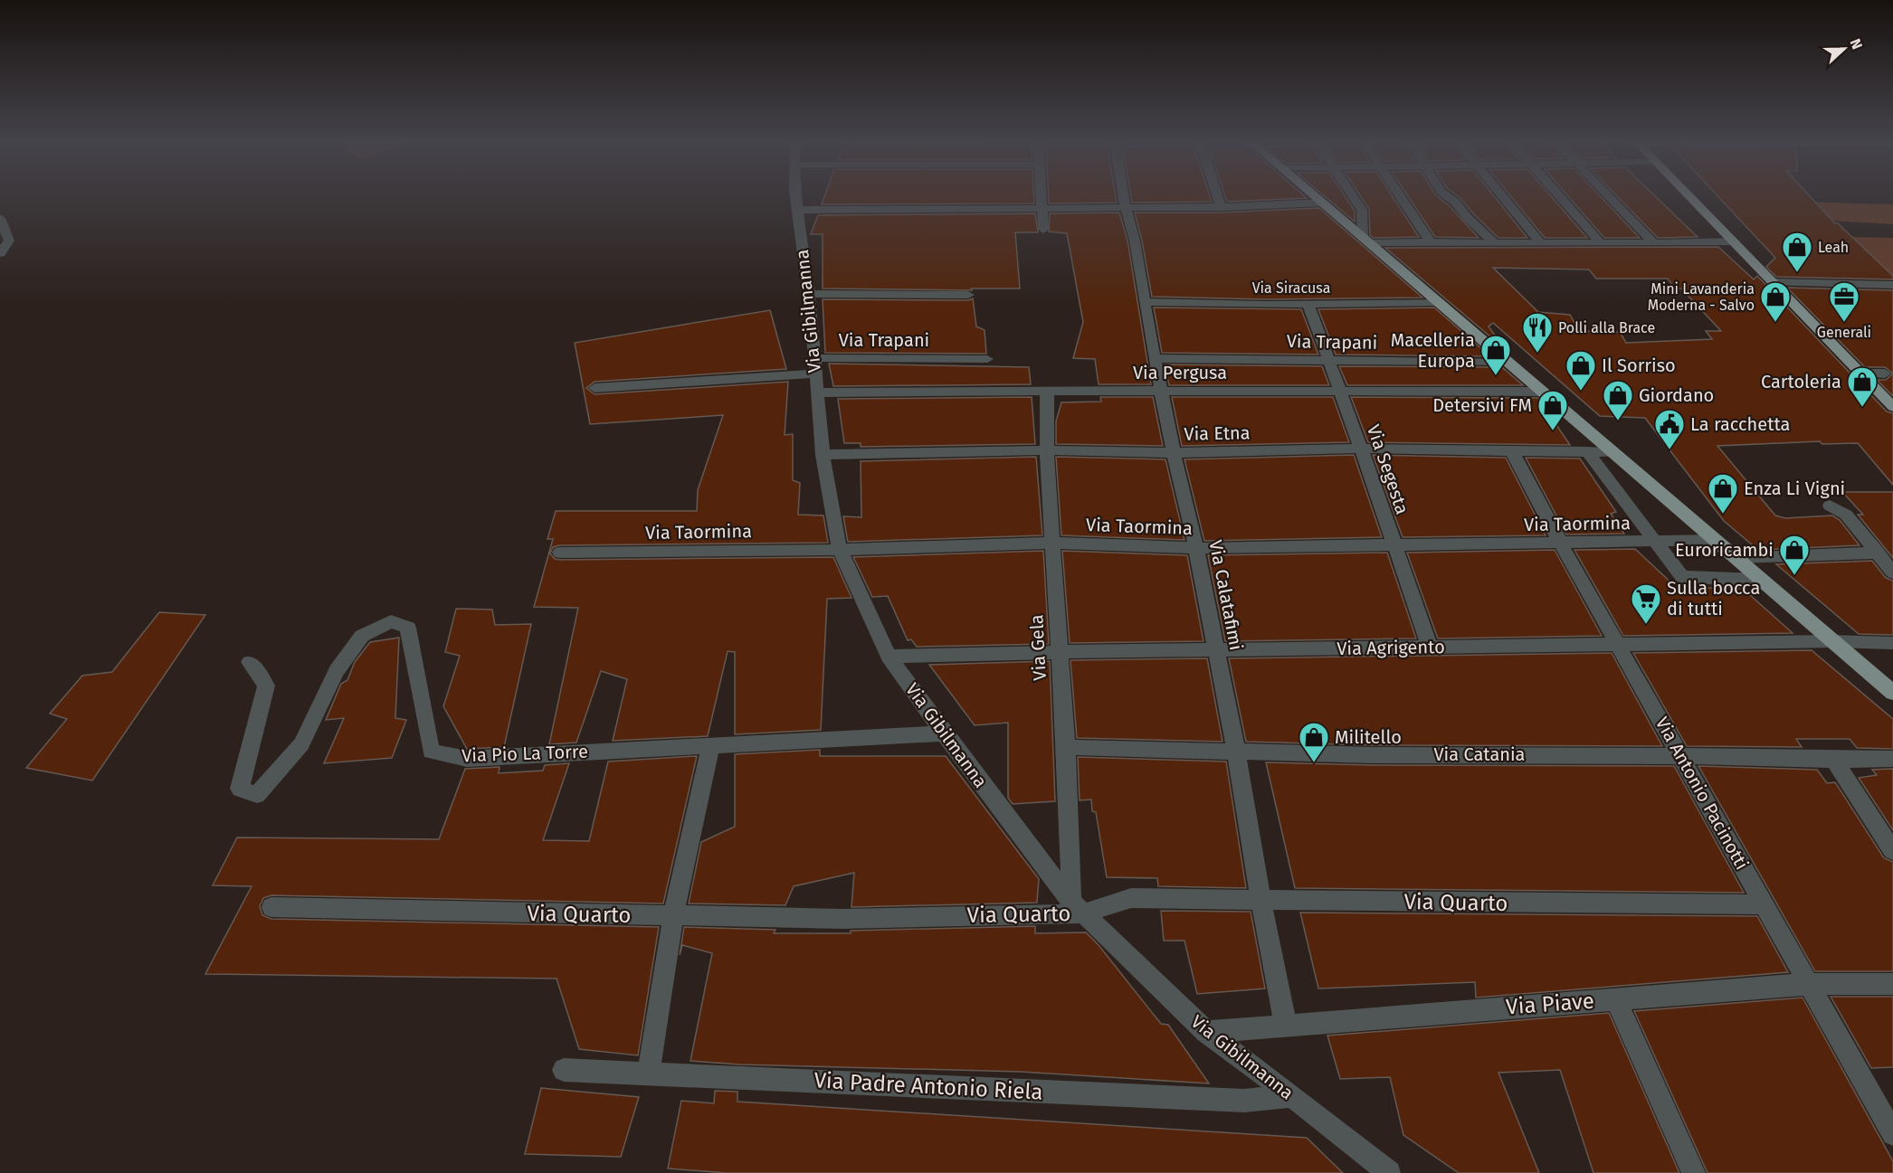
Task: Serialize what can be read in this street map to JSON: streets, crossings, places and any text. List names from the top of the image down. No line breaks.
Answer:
{"streets":{"street":["Via Siracusa","Via Gibilmanna","Via Trapani","Via Pergusa","Via Etna","Via Segesta","Via Taormina","Via Calatafimi","Via Gela","Via Agrigento","Via Pio La Torre","Via Catania","Via Antonio Pacinotti","Via Quarto","Via Piave","Via Padre Antonio Riela"]},"crossings":[["Via Siracusa","Via Segesta"],["Via Siracusa","Via Calatafimi"],["Via Gibilmanna","Via Trapani"],["Via Gibilmanna","Via Pergusa"],["Via Gibilmanna","Via Etna"],["Via Gibilmanna","Via Taormina"],["Via Gibilmanna","Via Gela"],["Via Gibilmanna","Via Agrigento"],["Via Gibilmanna","Via Pio La Torre"],["Via Gibilmanna","Via Quarto"],["Via Gibilmanna","Via Piave"],["Via Gibilmanna","Via Padre Antonio Riela"],["Via Trapani","Via Segesta"],["Via Trapani","Via Calatafimi"],["Via Pergusa","Via Segesta"],["Via Pergusa","Via Calatafimi"],["Via Pergusa","Via Gela"],["Via Etna","Via Segesta"],["Via Etna","Via Calatafimi"],["Via Etna","Via Gela"],["Via Etna","Via Antonio Pacinotti"],["Via Segesta","Via Taormina"],["Via Segesta","Via Agrigento"],["Via Taormina","Via Calatafimi"],["Via Taormina","Via Gela"],["Via Taormina","Via Antonio Pacinotti"],["Via Calatafimi","Via Agrigento"],["Via Calatafimi","Via Catania"],["Via Calatafimi","Via Quarto"],["Via Calatafimi","Via Piave"],["Via Gela","Via Agrigento"],["Via Gela","Via Catania"],["Via Gela","Via Quarto"],["Via Agrigento","Via Antonio Pacinotti"],["Via Catania","Via Antonio Pacinotti"],["Via Antonio Pacinotti","Via Quarto"],["Via Antonio Pacinotti","Via Piave"]],"places":{"shop":["Leah","Mini Lavanderia Moderna - Salvo","Macelleria Europa","Il Sorriso","Cartoleria","Giordano","Detersivi FM","Enza Li Vigni","Euroricambi","Militello"],"office":["Generali"],"restaurant":["Polli alla Brace"],"public building":["La racchetta"],"supermarket":["Sulla bocca di tutti"]},"north":"right"}
